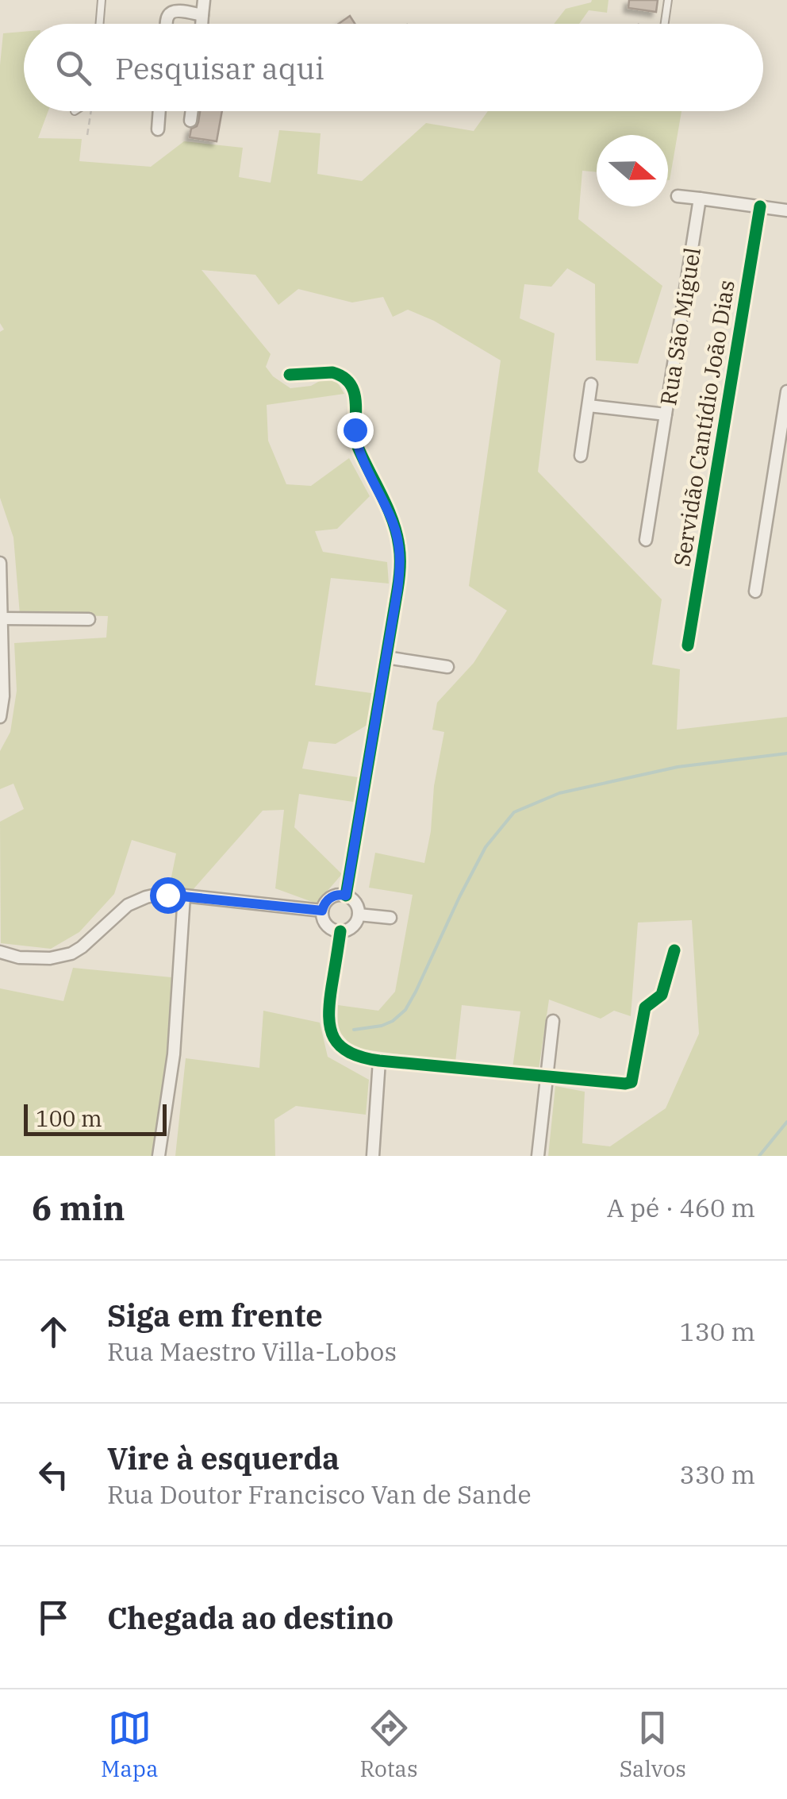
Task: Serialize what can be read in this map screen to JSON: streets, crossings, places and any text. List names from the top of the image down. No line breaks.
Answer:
{"streets":{"street":["Rua São Miguel","Servidão Cantídio João Dias"]},"scale_bar":"100 m","north":"right","page":{"search":"Pesquisar aqui","scale":"100 m","heading":["6 min","A pé · 460 m"],"list":[["Siga em frente","Rua Maestro Villa-Lobos","130 m"],["Vire à esquerda","Rua Doutor Francisco Van de Sande","330 m"],"Chegada ao destino"],"nav":["Mapa","Rotas","Salvos"]}}
